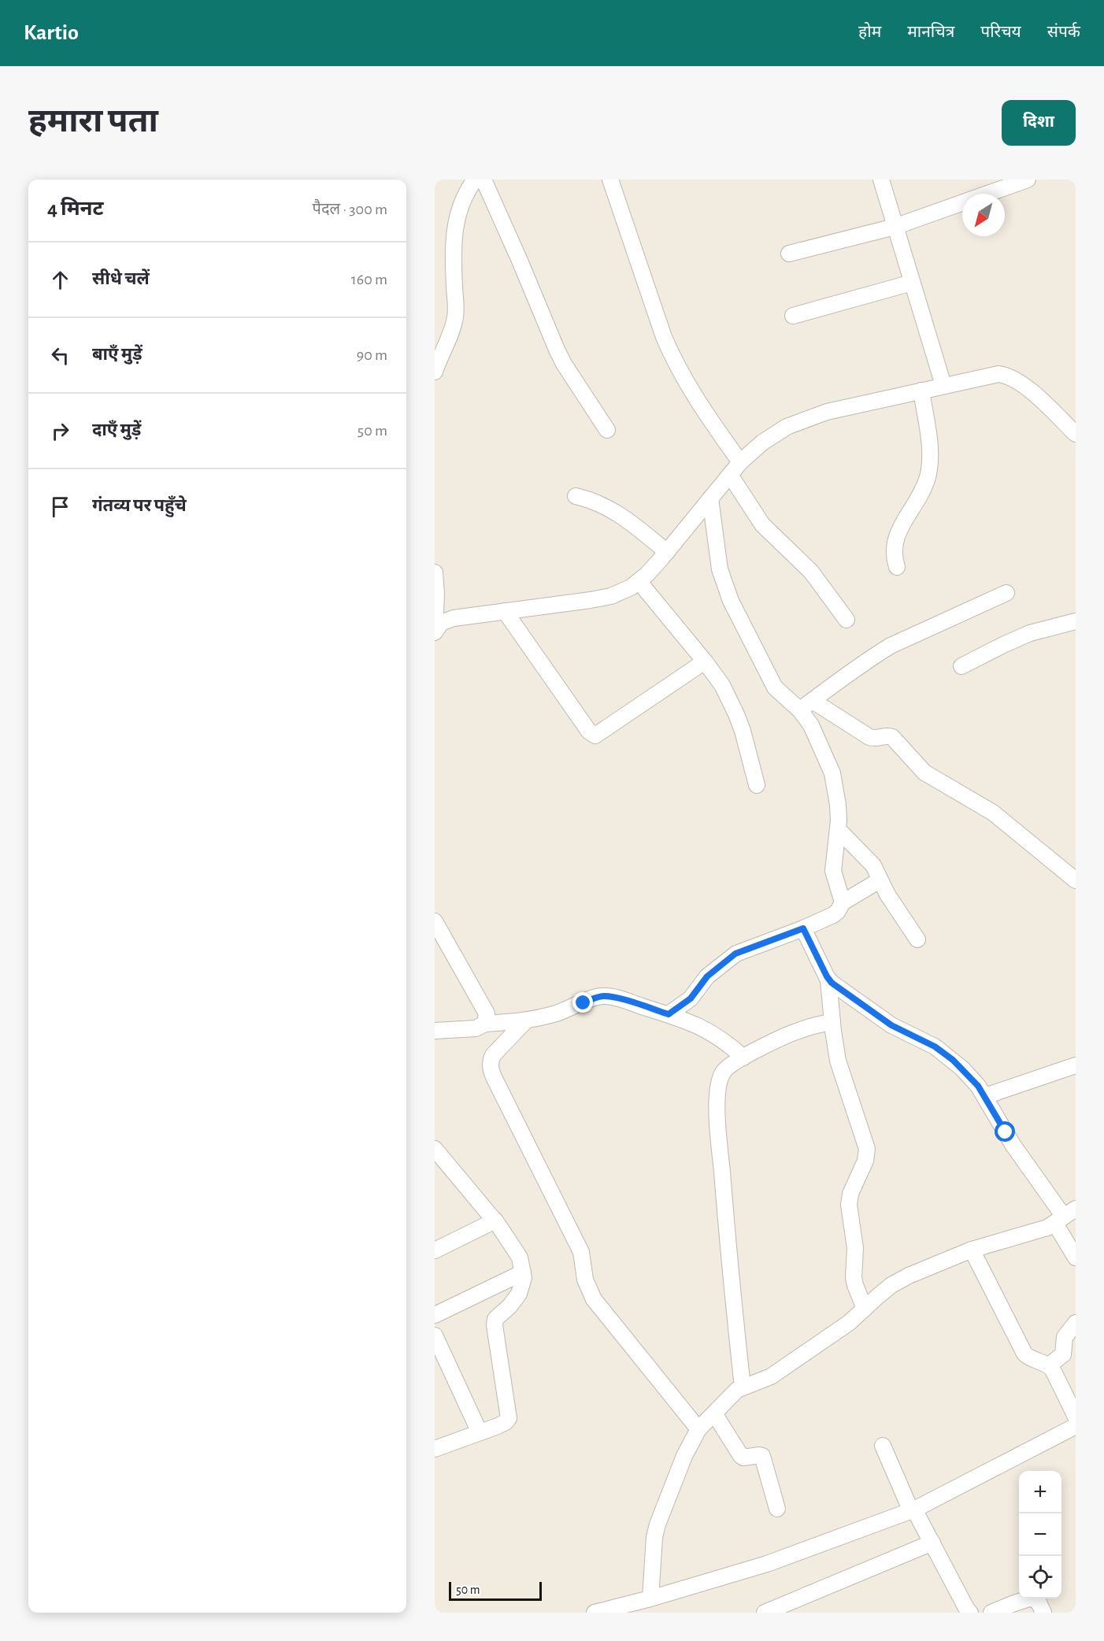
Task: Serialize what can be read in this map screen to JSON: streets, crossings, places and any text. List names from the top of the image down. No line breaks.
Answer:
{"scale_bar":"50 m","north":"bottom left","page":{"header":"Kartio","nav":["होम","मानचित्र","परिचय","संपर्क"],"buttons":"दिशा","title":"हमारा पता","heading":["4 मिनट","पैदल · 300 m"],"list":[["सीधे चलें","160 m"],["बाएँ मुड़ें","90 m"],["दाएँ मुड़ें","50 m"],"गंतव्य पर पहुँचे"],"map_buttons":["+","−"],"scale":"50 m"}}
